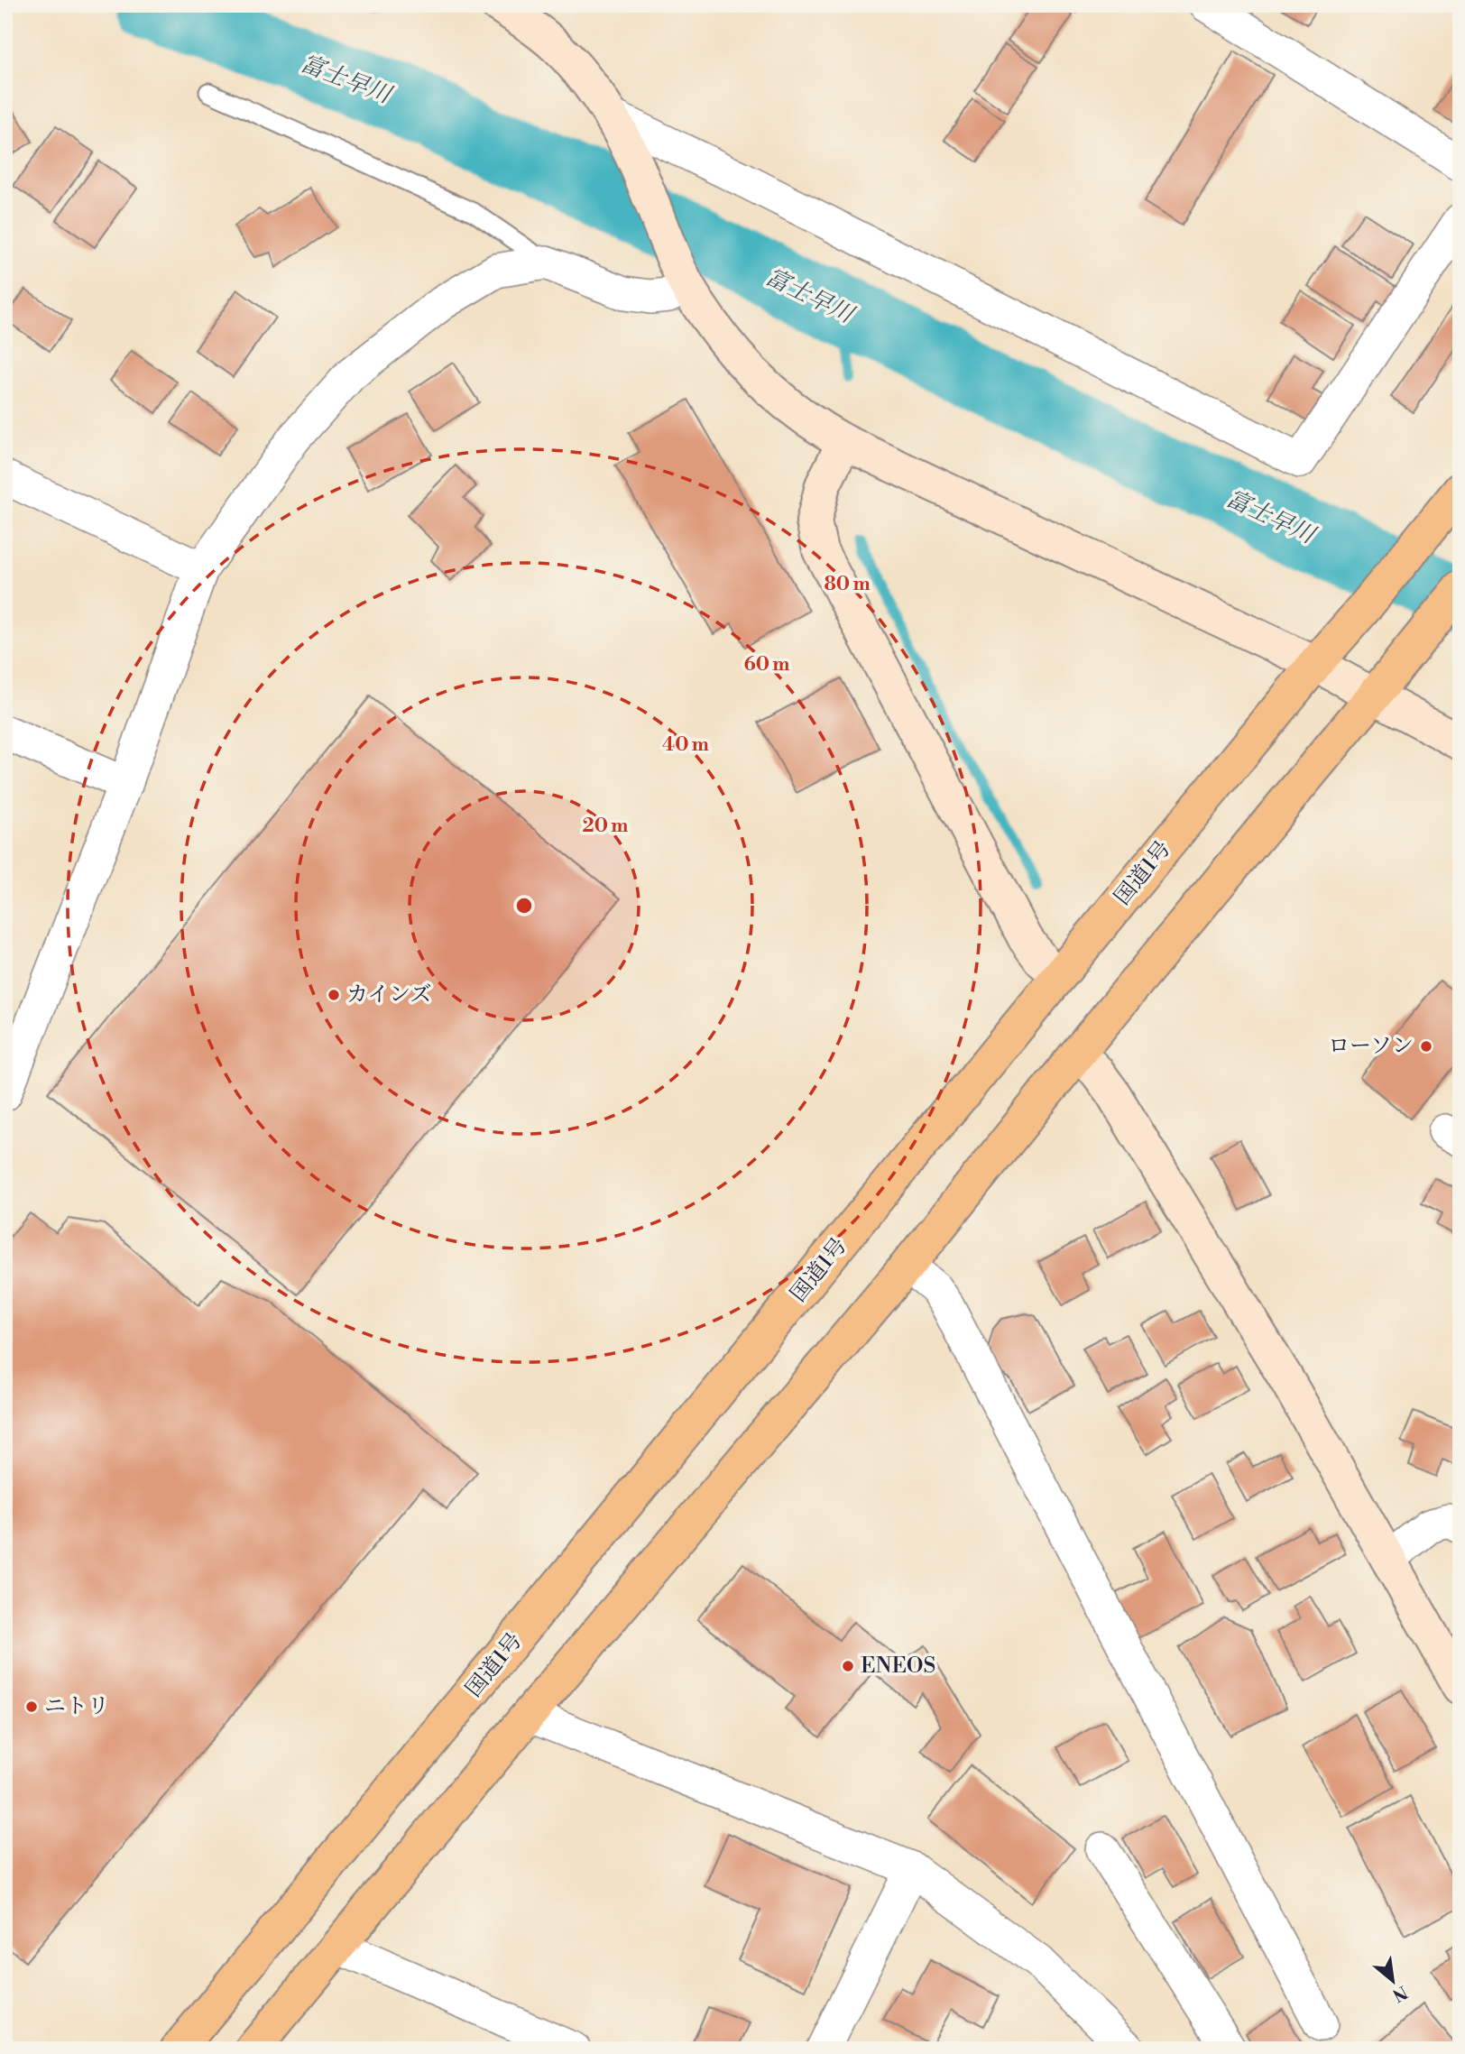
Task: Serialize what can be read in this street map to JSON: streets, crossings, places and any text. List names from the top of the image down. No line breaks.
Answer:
{"streets":{"highway":["国道1号"]},"water":["富士早川"],"places":["カインズ","ローソン","ENEOS","ニトリ"],"north":"bottom right","rings":["80 m","60 m","40 m","20 m"]}
